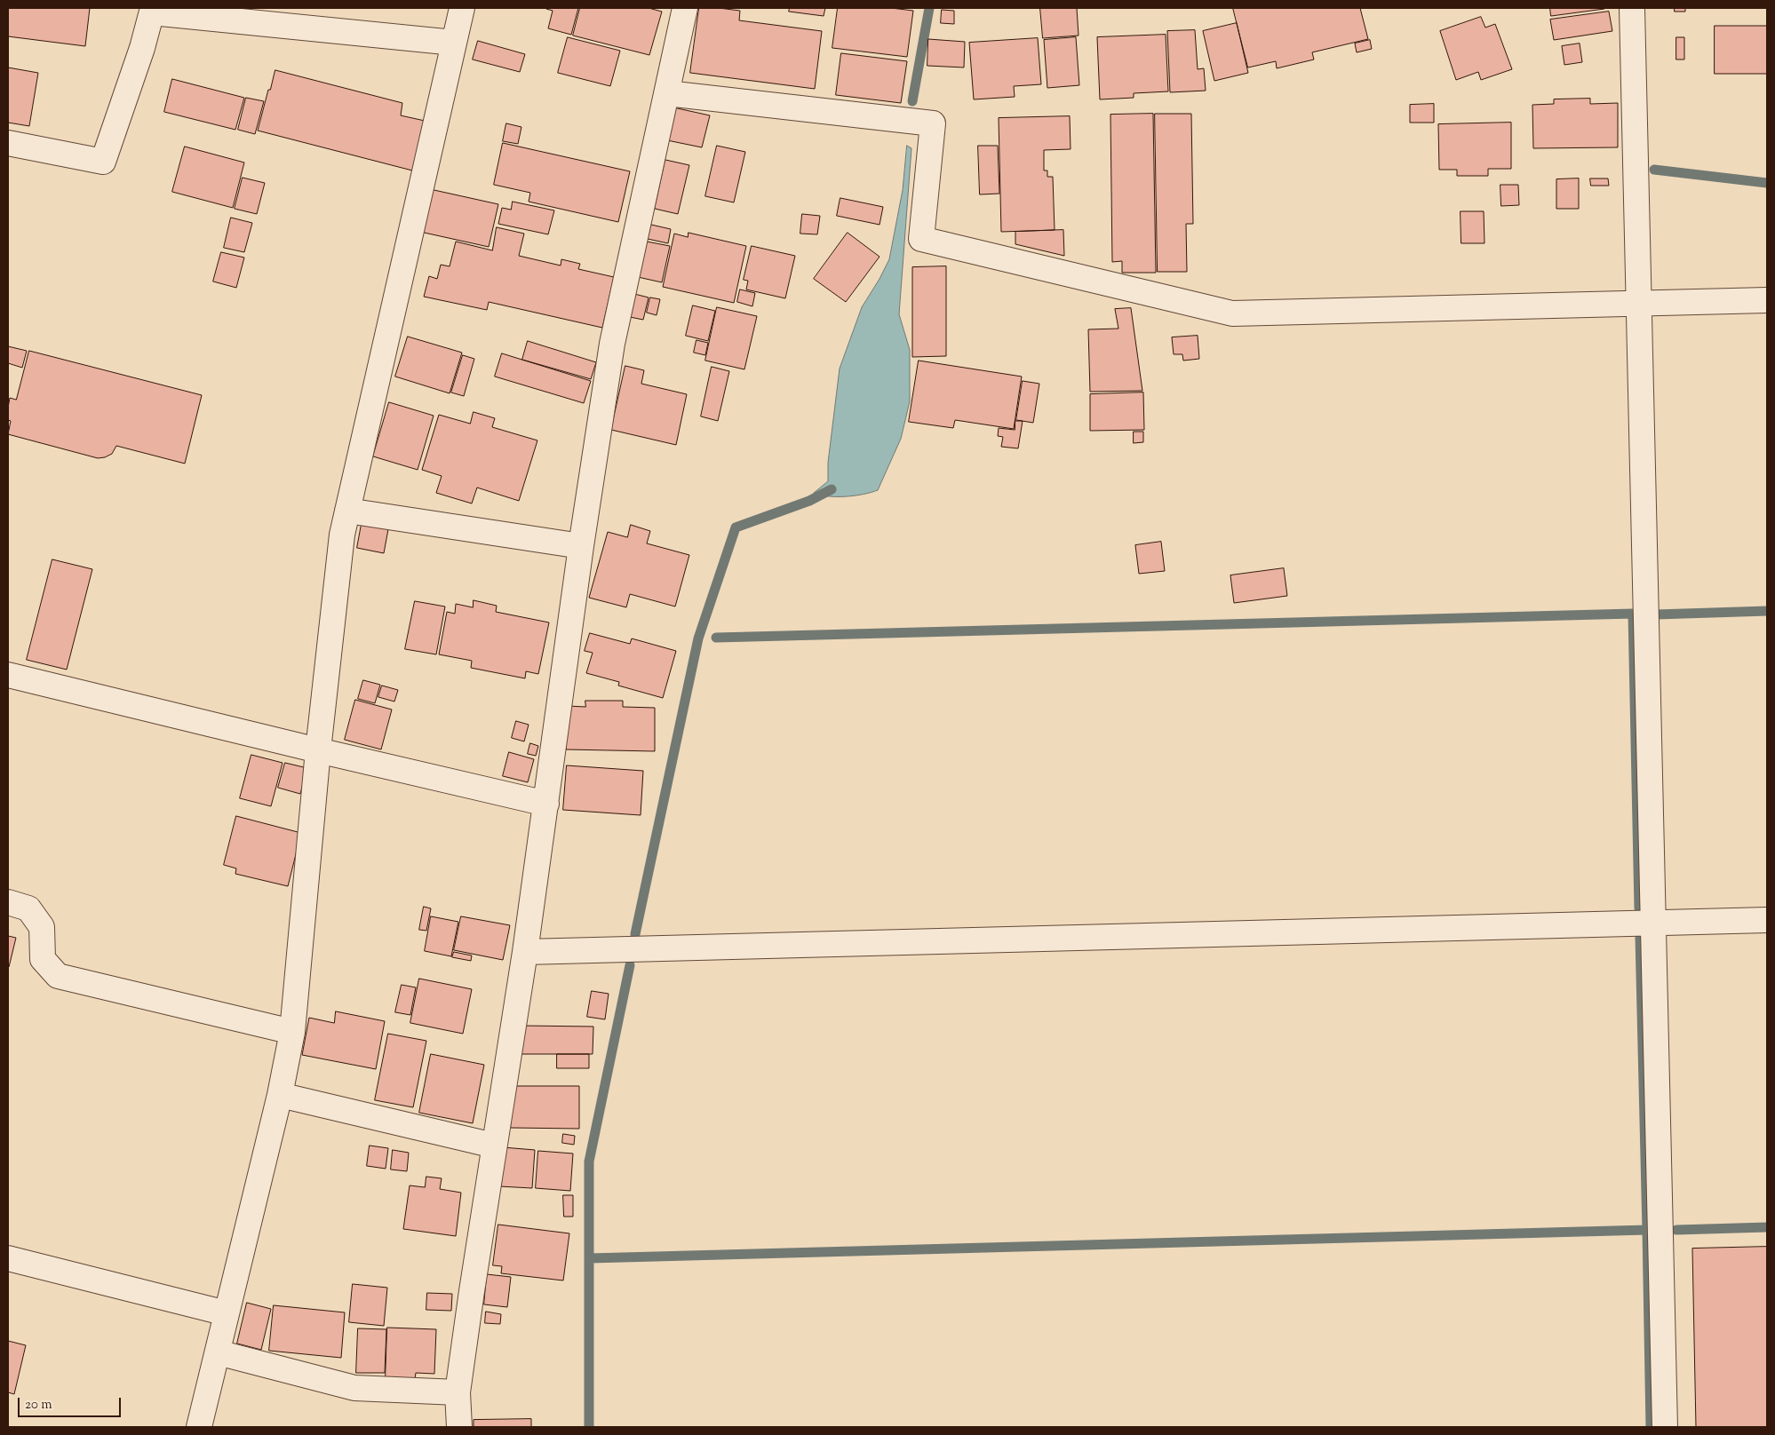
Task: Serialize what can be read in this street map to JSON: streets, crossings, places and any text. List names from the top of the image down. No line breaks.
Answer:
{"scale_bar":"20 m"}
